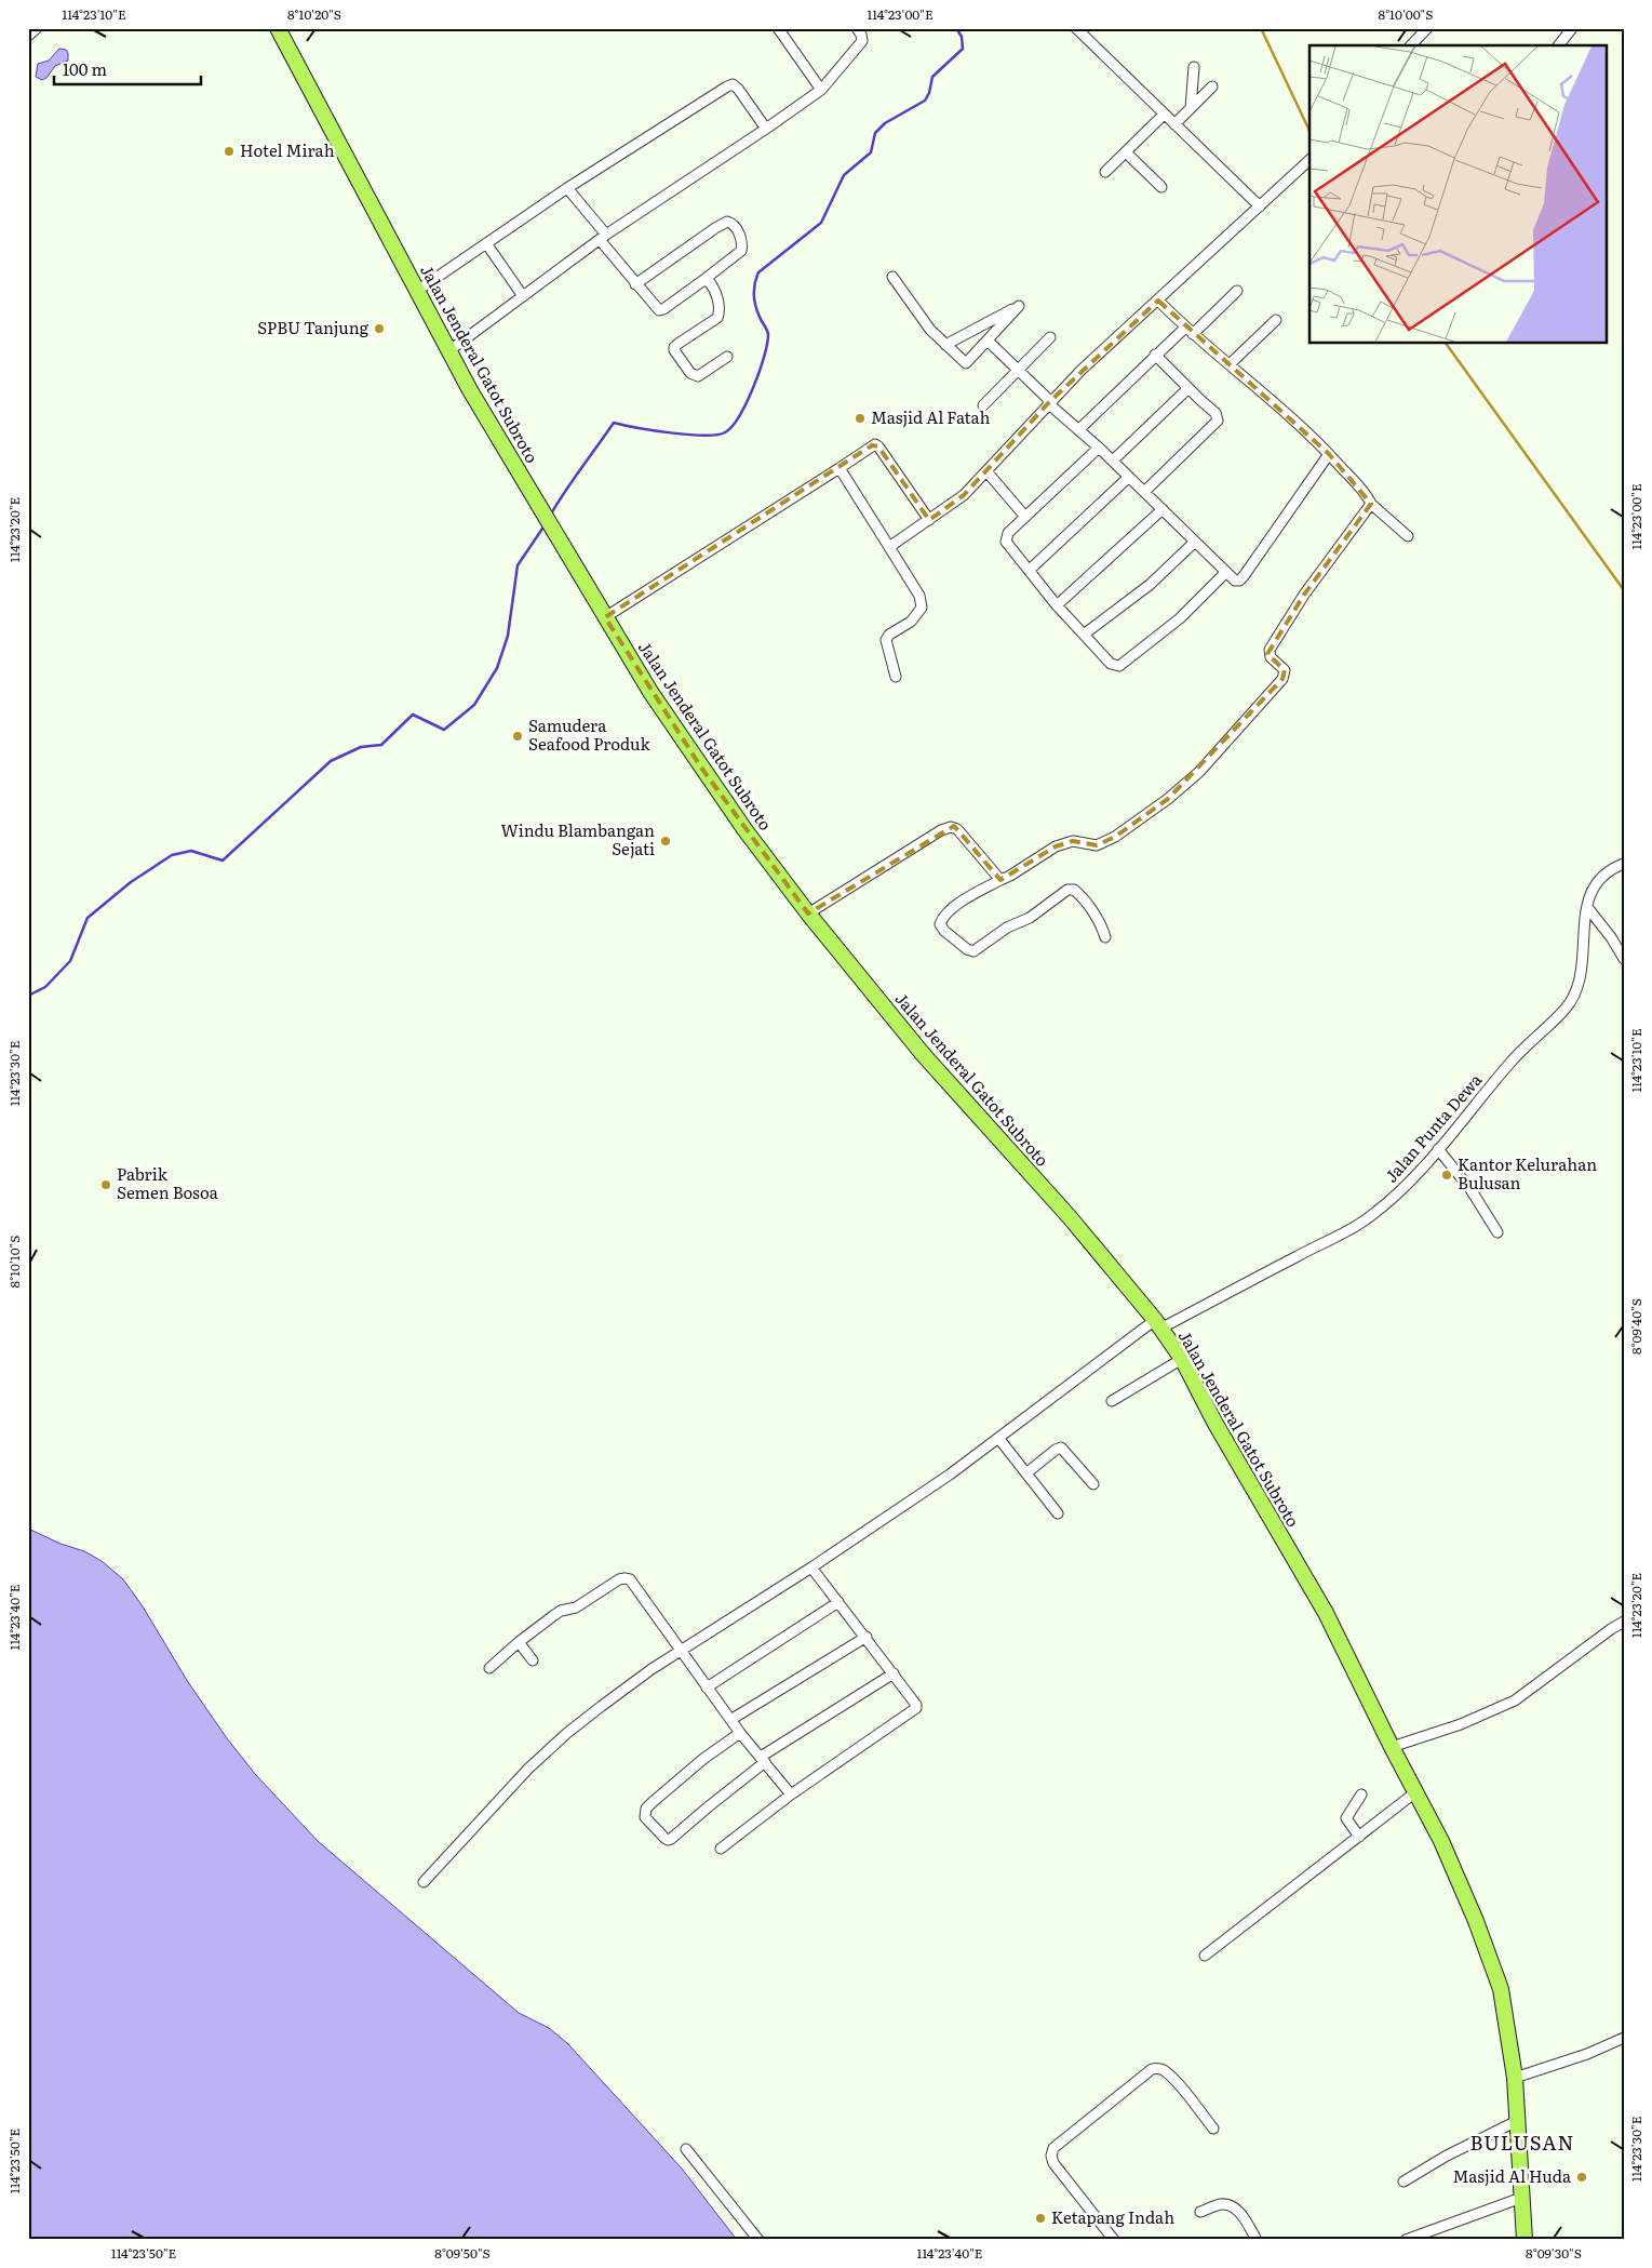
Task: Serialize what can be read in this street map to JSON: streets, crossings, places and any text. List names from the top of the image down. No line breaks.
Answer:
{"streets":{"highway":["Jalan Jenderal Gatot Subroto"],"street":["Jalan Punta Dewa"]},"crossings":[["Jalan Jenderal Gatot Subroto","Jalan Punta Dewa"]],"districts":["BULUSAN"],"places":["Hotel Mirah","SPBU Tanjung","Masjid Al Fatah","Samudera Seafood Produk","Windu Blambangan Sejati","Kantor Kelurahan Bulusan","Pabrik Semen Bosoa","Masjid Al Huda","Ketapang Indah"],"scale_bar":"100 m","coordinates":["114°23'10\"E","8°10'20\"S","114°23'00\"E","8°10'00\"S","114°23'20\"E","114°23'30\"E","8°10'10\"S","8°09'40\"S","114°23'40\"E","114°23'50\"E","8°09'50\"S","8°09'30\"S"]}
